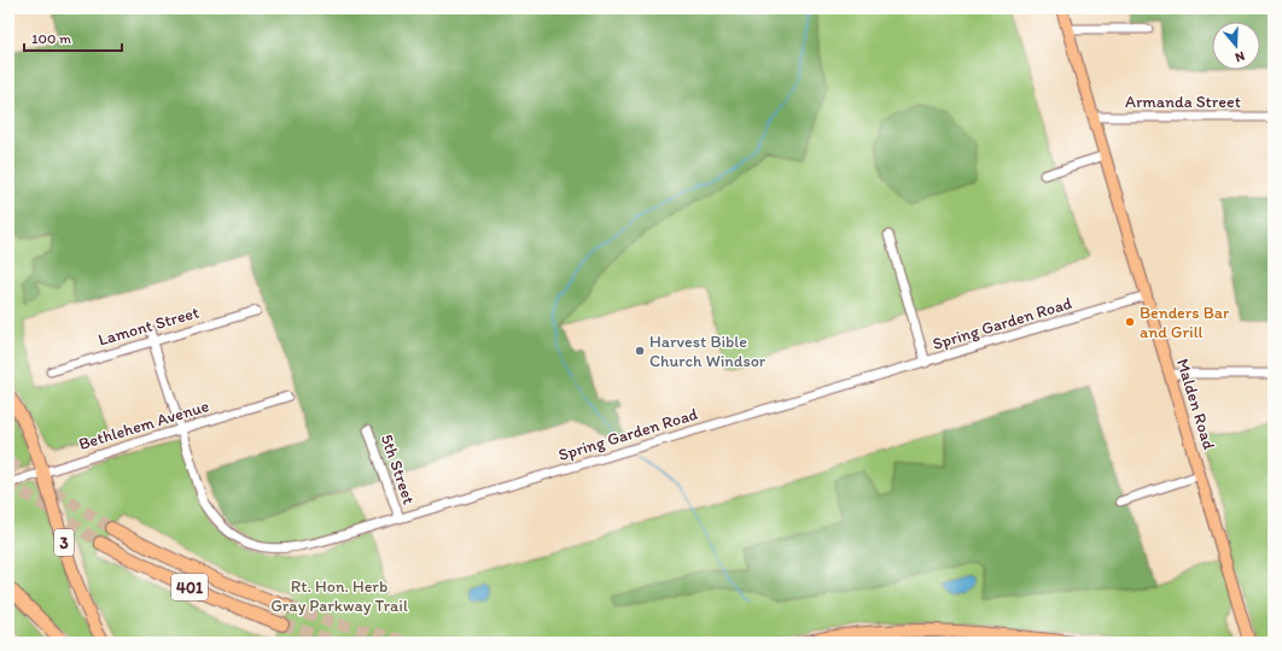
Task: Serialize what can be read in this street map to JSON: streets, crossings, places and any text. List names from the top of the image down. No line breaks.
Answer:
{"streets":{"highway":["3","401"],"main road":["Malden Road"],"street":["Armanda Street","Spring Garden Road","Lamont Street","Bethlehem Avenue","5th Street"]},"crossings":[["Armanda Street","Malden Road"],["Spring Garden Road","Lamont Street"],["Spring Garden Road","Malden Road"],["Spring Garden Road","Bethlehem Avenue"],["Spring Garden Road","5th Street"],["Bethlehem Avenue","3"]],"parks":["Rt. Hon. Herb Gray Parkway Trail"],"places":["Benders Bar and Grill","Harvest Bible Church Windsor"],"scale_bar":"100 m","north":"bottom"}
